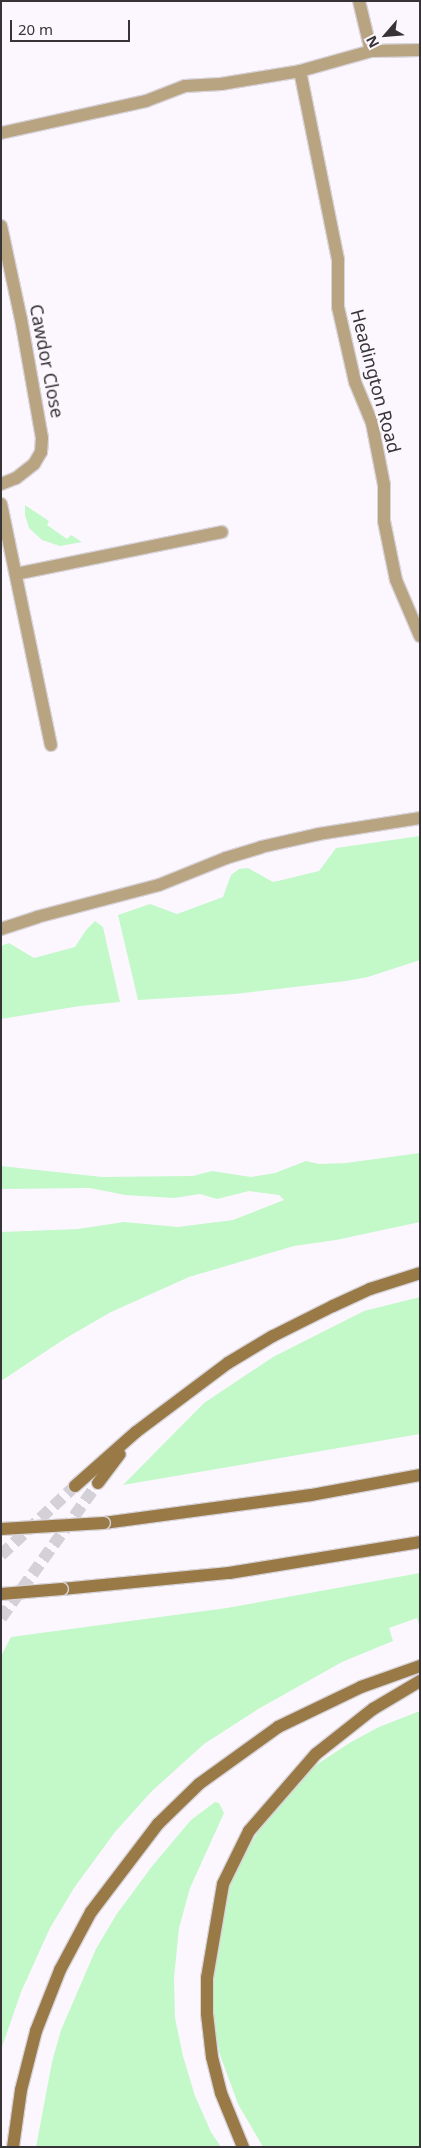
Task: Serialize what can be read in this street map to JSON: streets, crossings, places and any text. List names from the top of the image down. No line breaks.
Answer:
{"streets":{"street":["Cawdor Close","Headington Road"]},"scale_bar":"20 m","north":"bottom left"}
